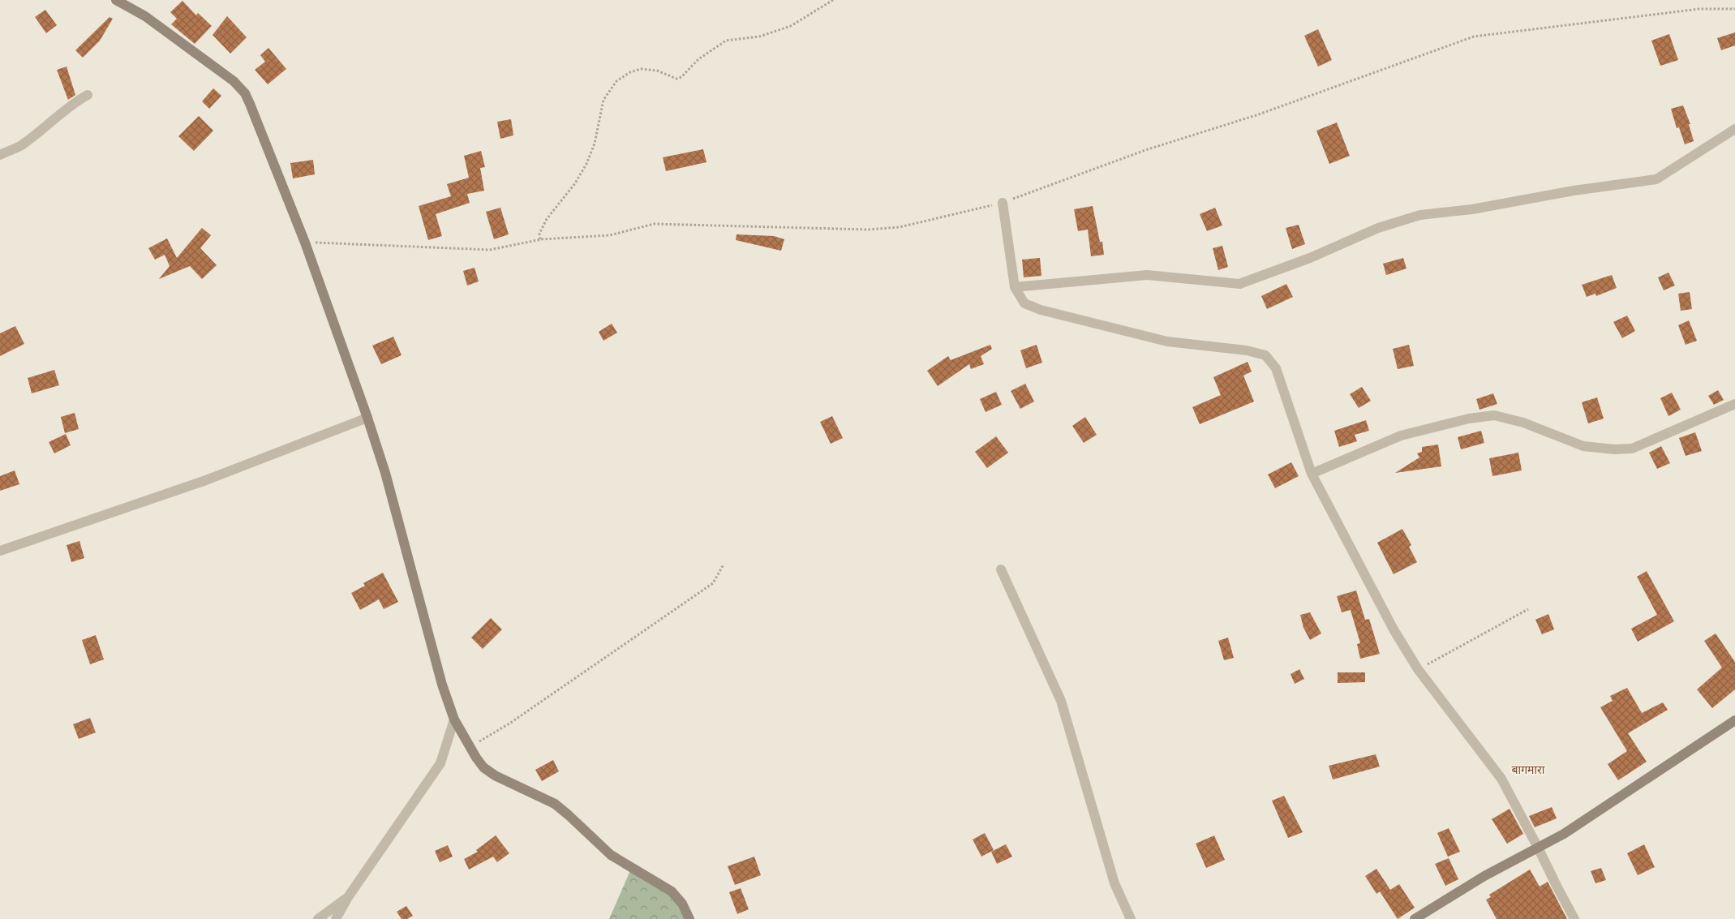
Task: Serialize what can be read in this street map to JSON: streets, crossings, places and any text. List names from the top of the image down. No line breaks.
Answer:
{"districts":["बागमारा"]}
